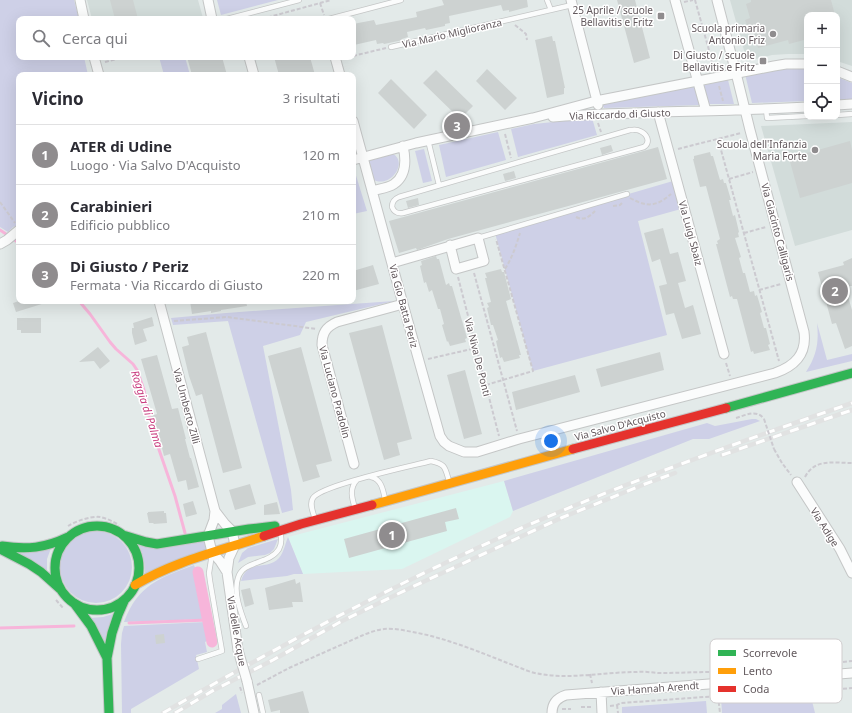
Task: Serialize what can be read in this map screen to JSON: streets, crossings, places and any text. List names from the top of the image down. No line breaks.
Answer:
{"streets":{"street":["Via Mario Miglioranza","Via Riccardo di Giusto","Via Giacinto Calligaris","Via Luigi Sbaiz","Via Gio Batta Periz","Via Luciano Pradolin","Via Umberto Zilli","Via Salvo D'Acquisto","Via Adige","Via delle Acque","Via Hannah Arendt"],"path":["Via Niva De Ponti"]},"crossings":[["Via Mario Miglioranza","Via Riccardo di Giusto"],["Via Riccardo di Giusto","Via Giacinto Calligaris"],["Via Riccardo di Giusto","Via Luigi Sbaiz"],["Via Riccardo di Giusto","Via Gio Batta Periz"],["Via Gio Batta Periz","Via Niva De Ponti"],["Via Gio Batta Periz","Via Luciano Pradolin"],["Via Umberto Zilli","Via Salvo D'Acquisto"],["Via Salvo D'Acquisto","Via delle Acque"]],"water":["Roggia di Palma"],"places":{"transit":["25 Aprile / scuole Bellavitis e Fritz","Di Giusto / scuole Bellavitis e Fritz"],"other":["Scuola primaria Antonio Friz","Scuola dell'Infanzia Maria Forte"]},"legend":["Scorrevole","Lento","Coda"],"page":{"map_buttons":["+","−"],"search":"Cerca qui","heading":["Vicino","3 risultati"],"pins":["3","2","1"],"list":[{"mark":"1","name":"ATER di Udine","note":"Luogo · Via Salvo D'Acquisto","value":"120 m"},{"mark":"2","name":"Carabinieri","note":"Edificio pubblico","value":"210 m"},{"mark":"3","name":"Di Giusto / Periz","note":"Fermata · Via Riccardo di Giusto","value":"220 m"}]}}
